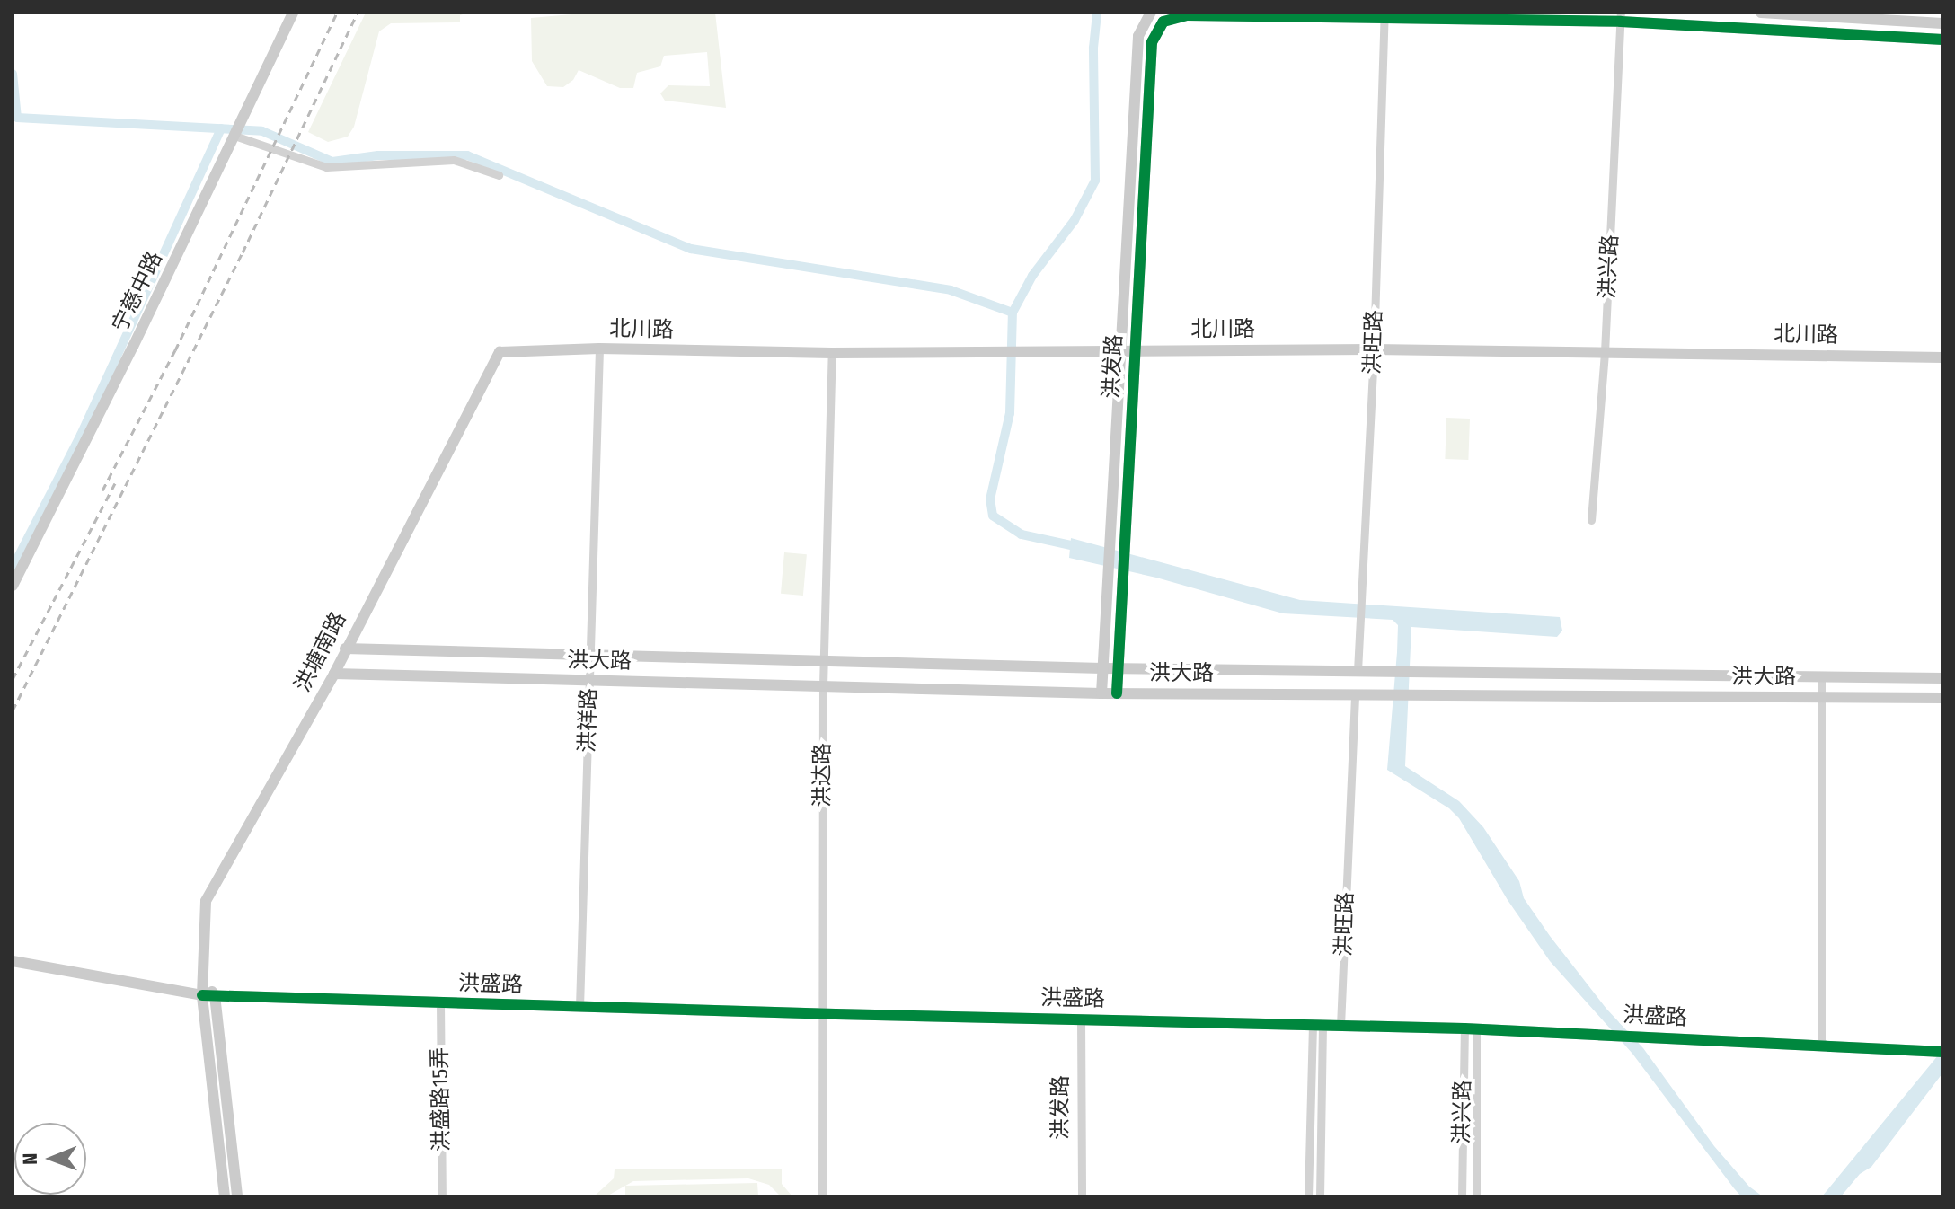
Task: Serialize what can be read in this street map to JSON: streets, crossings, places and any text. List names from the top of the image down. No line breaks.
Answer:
{"streets":{"main road":["宁慈中路","北川路","洪发路","洪塘南路","洪大路","洪盛路"],"street":["洪兴路","洪旺路","洪祥路","洪达路","洪盛路15弄"]},"crossings":[["洪兴路","北川路"],["洪兴路","洪盛路"],["北川路","洪旺路"],["北川路","洪发路"],["北川路","洪塘南路"],["北川路","洪祥路"],["北川路","洪达路"],["洪旺路","洪发路"],["洪旺路","洪大路"],["洪旺路","洪盛路"],["洪发路","洪大路"],["洪发路","洪盛路"],["洪塘南路","洪大路"],["洪塘南路","洪盛路"],["洪大路","洪祥路"],["洪大路","洪达路"],["洪祥路","洪盛路"],["洪达路","洪盛路"],["洪盛路","洪盛路15弄"]],"north":"left"}
